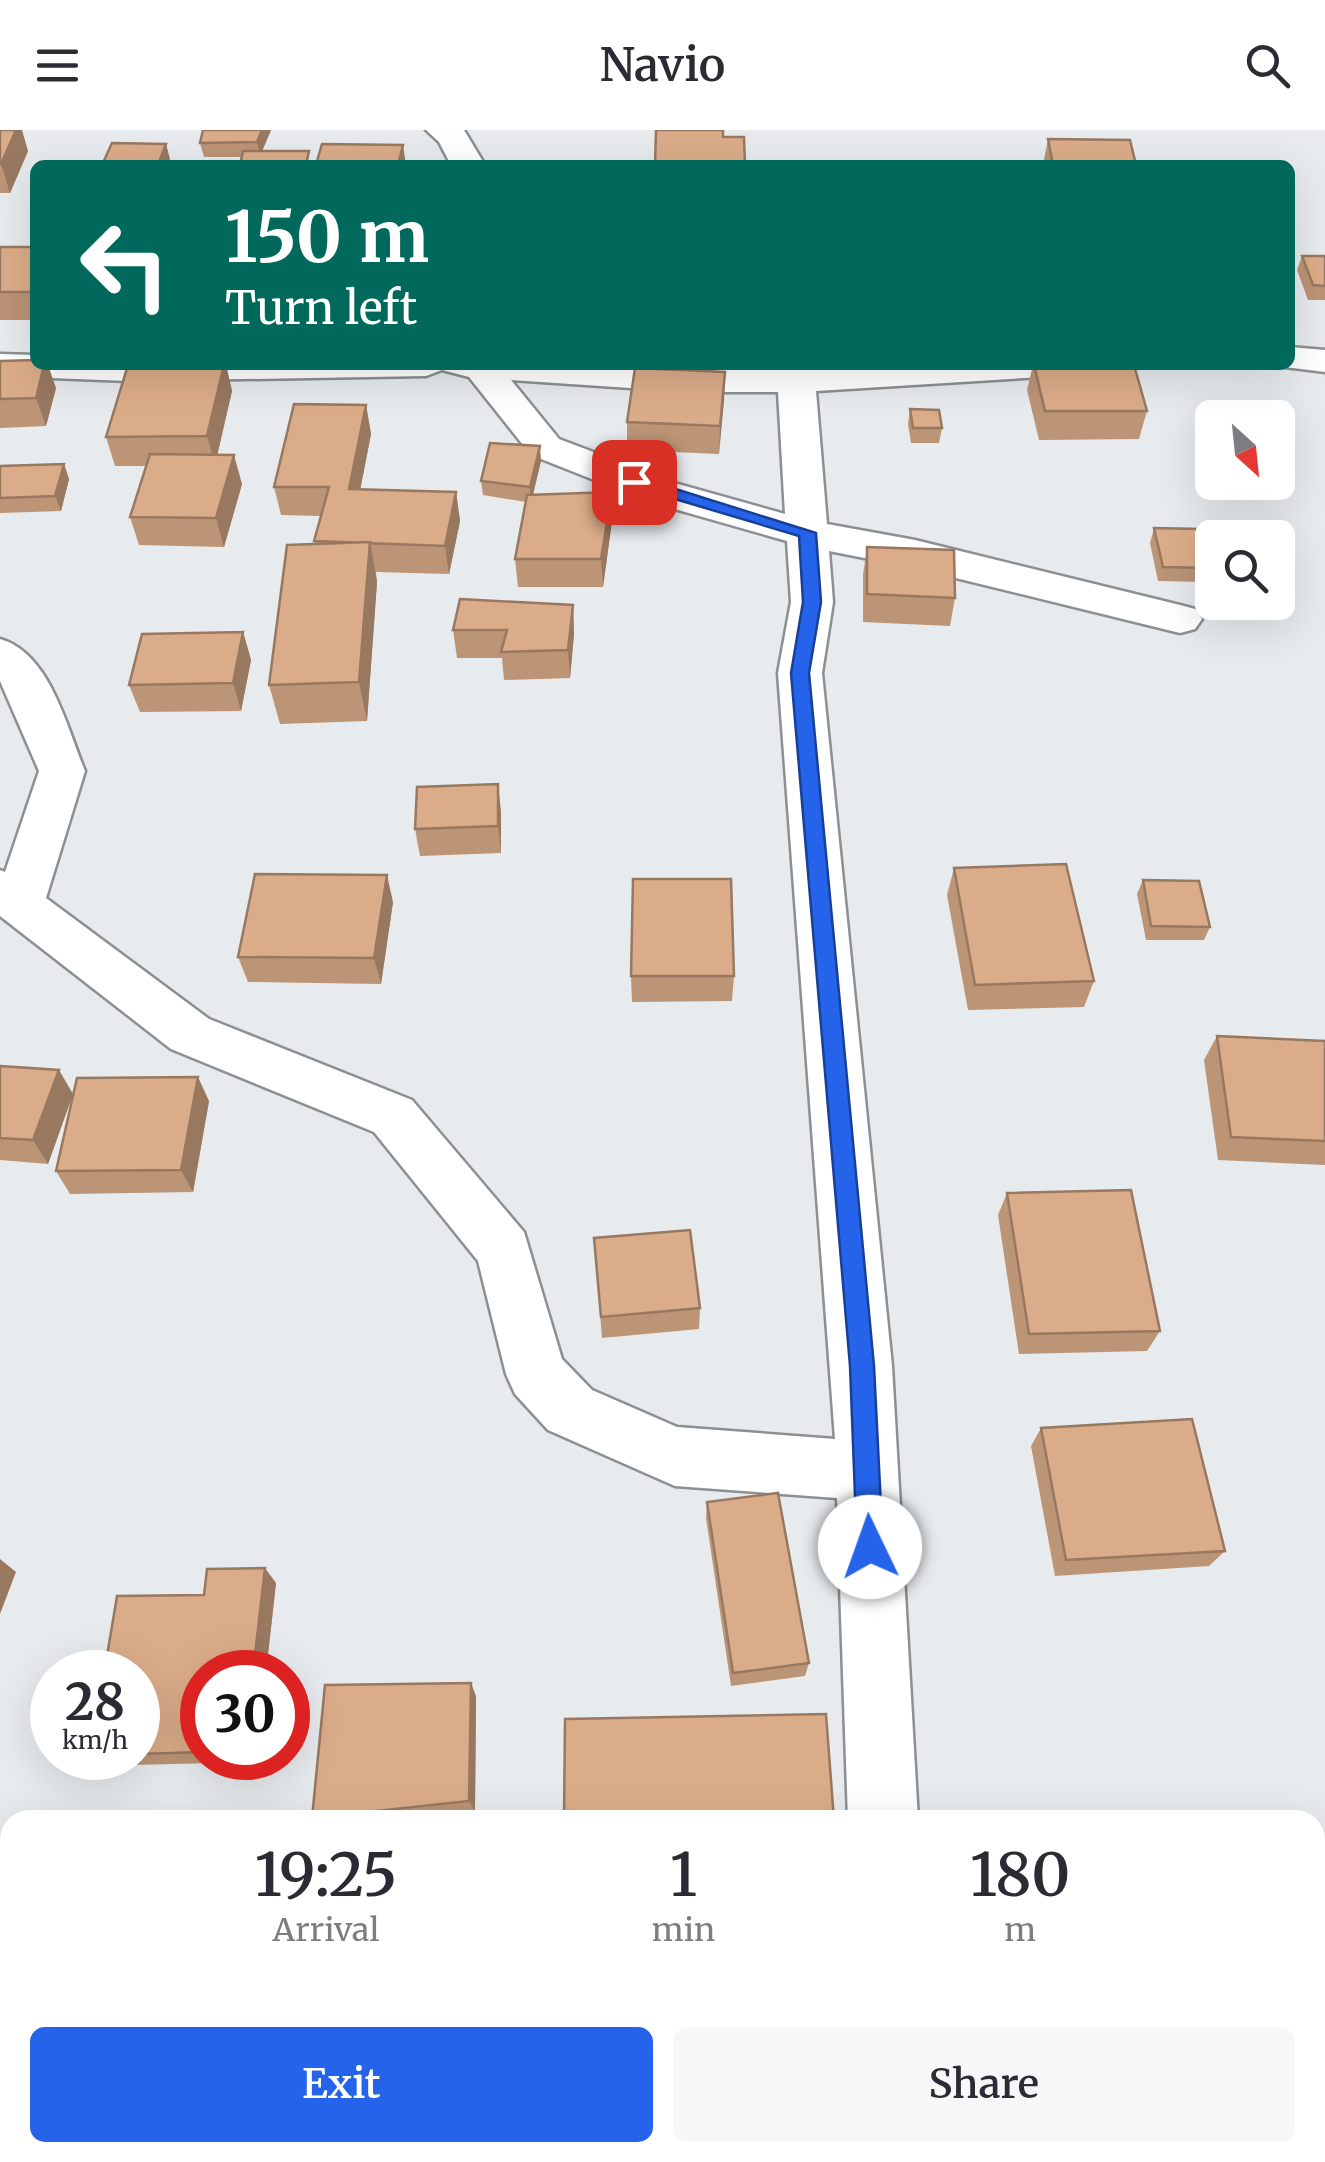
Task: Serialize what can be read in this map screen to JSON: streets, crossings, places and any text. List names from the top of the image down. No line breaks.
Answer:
{"north":"bottom right","page":{"header":"Navio","turn":["150 m","Turn left"],"speed":"28 km/h","limit":"30","eta":["19:25","Arrival","1","min","180","m"],"buttons":["Exit","Share"]}}
